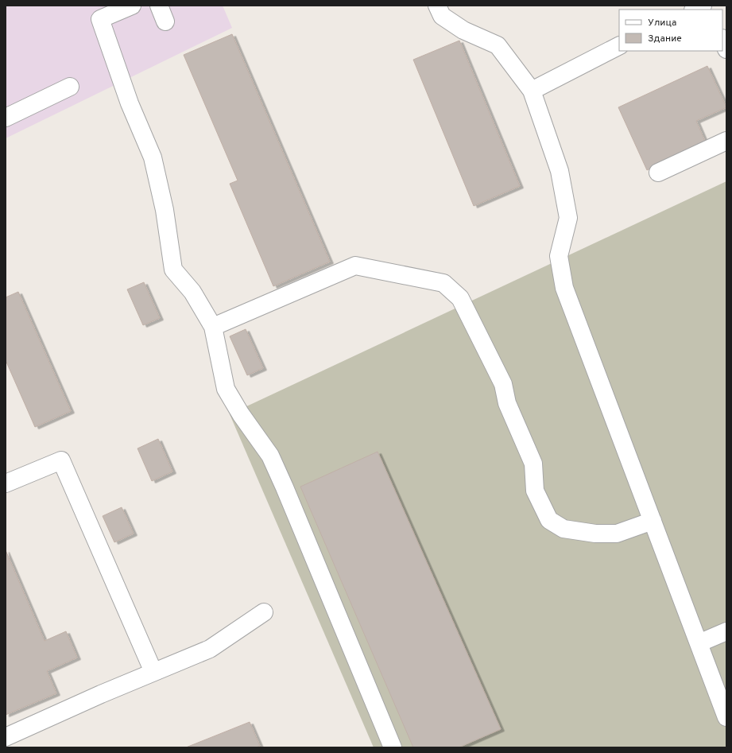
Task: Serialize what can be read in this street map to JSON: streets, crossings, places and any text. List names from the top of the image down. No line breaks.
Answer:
{"legend":["Улица","Здание"]}
